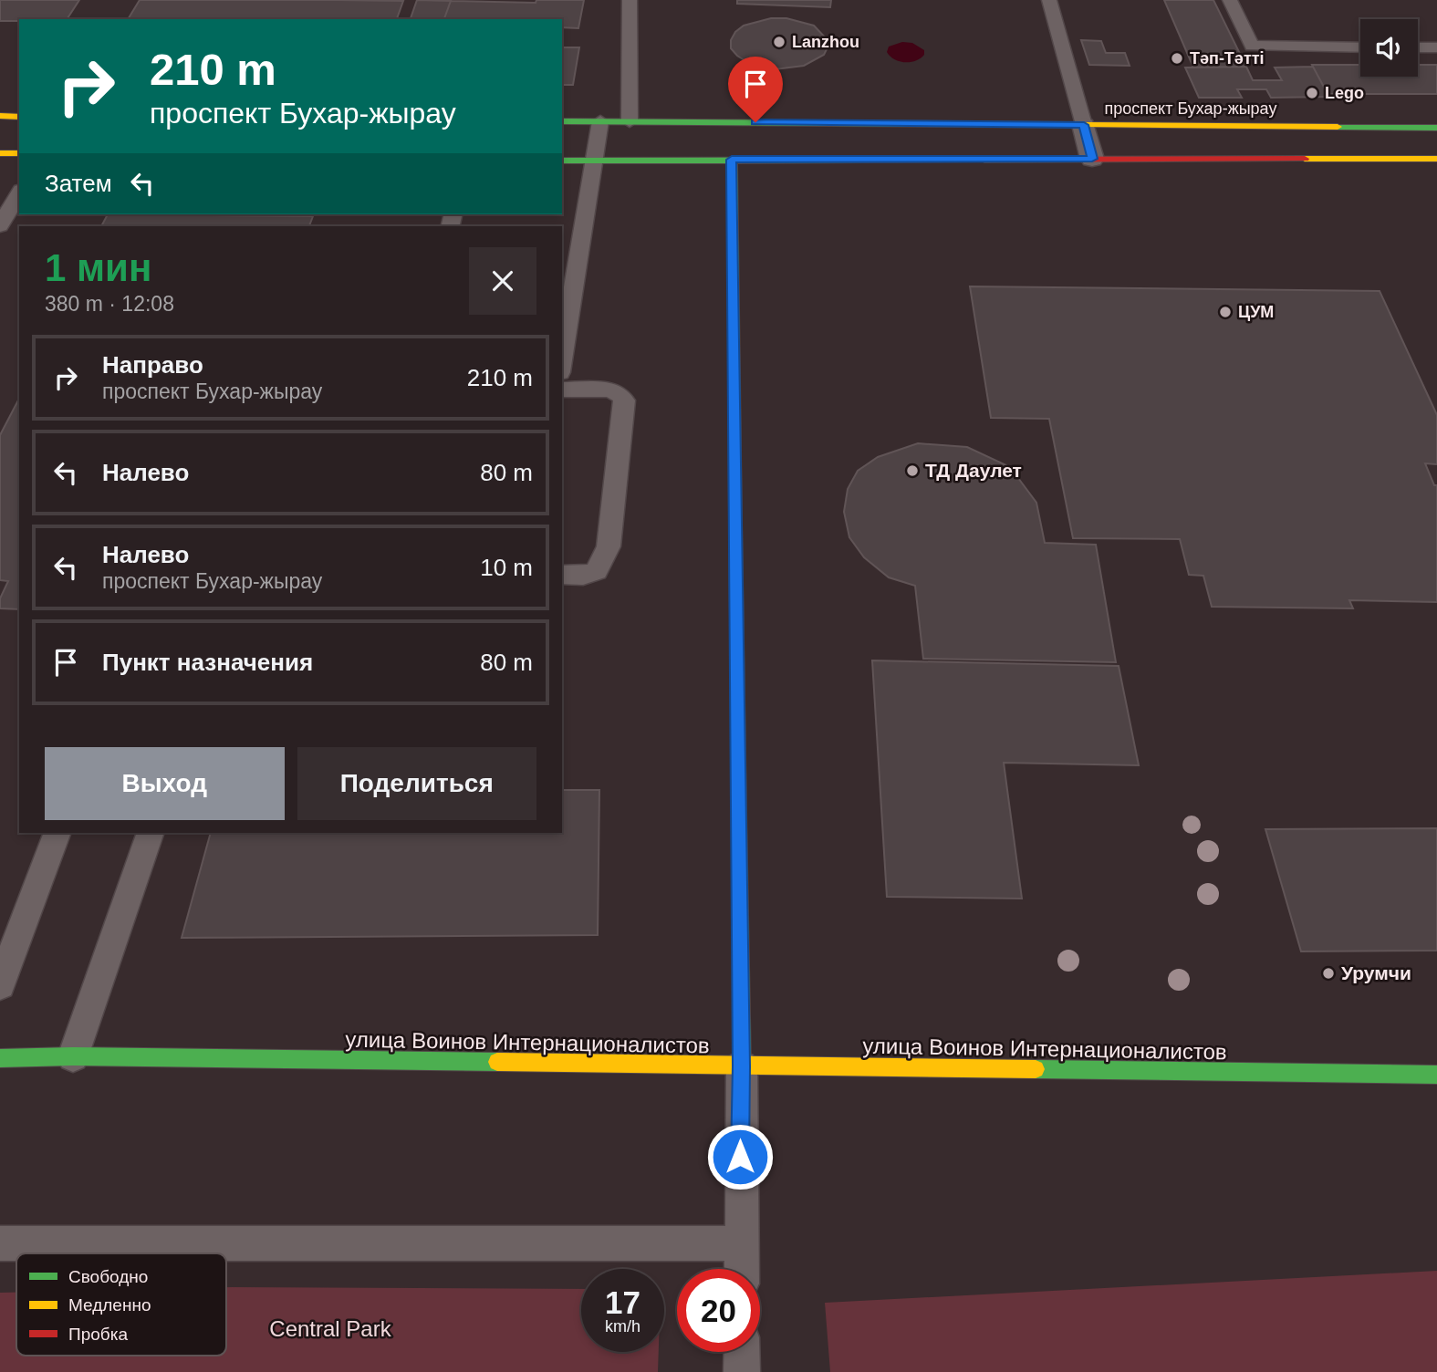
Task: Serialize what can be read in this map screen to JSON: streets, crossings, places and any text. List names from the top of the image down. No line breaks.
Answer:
{"streets":{"main road":["проспект Бухар-жырау","улица Воинов Интернационалистов"]},"parks":["Central Park"],"places":["Lanzhou","Тәп-Тәтті","Lego","ЦУМ","ТД Даулет","Урумчи"],"legend":["Свободно","Медленно","Пробка"],"page":{"turn":["210 m","проспект Бухар-жырау"],"then":"Затем","heading":["1 мин","380 m · 12:08"],"list":[{"name":"Направо","note":"проспект Бухар-жырау","value":"210 m"},{"name":"Налево","value":"80 m"},{"name":"Налево","note":"проспект Бухар-жырау","value":"10 m"},{"name":"Пункт назначения","value":"80 m"}],"buttons":["Выход","Поделиться"],"speed":"17 km/h","limit":"20"}}
